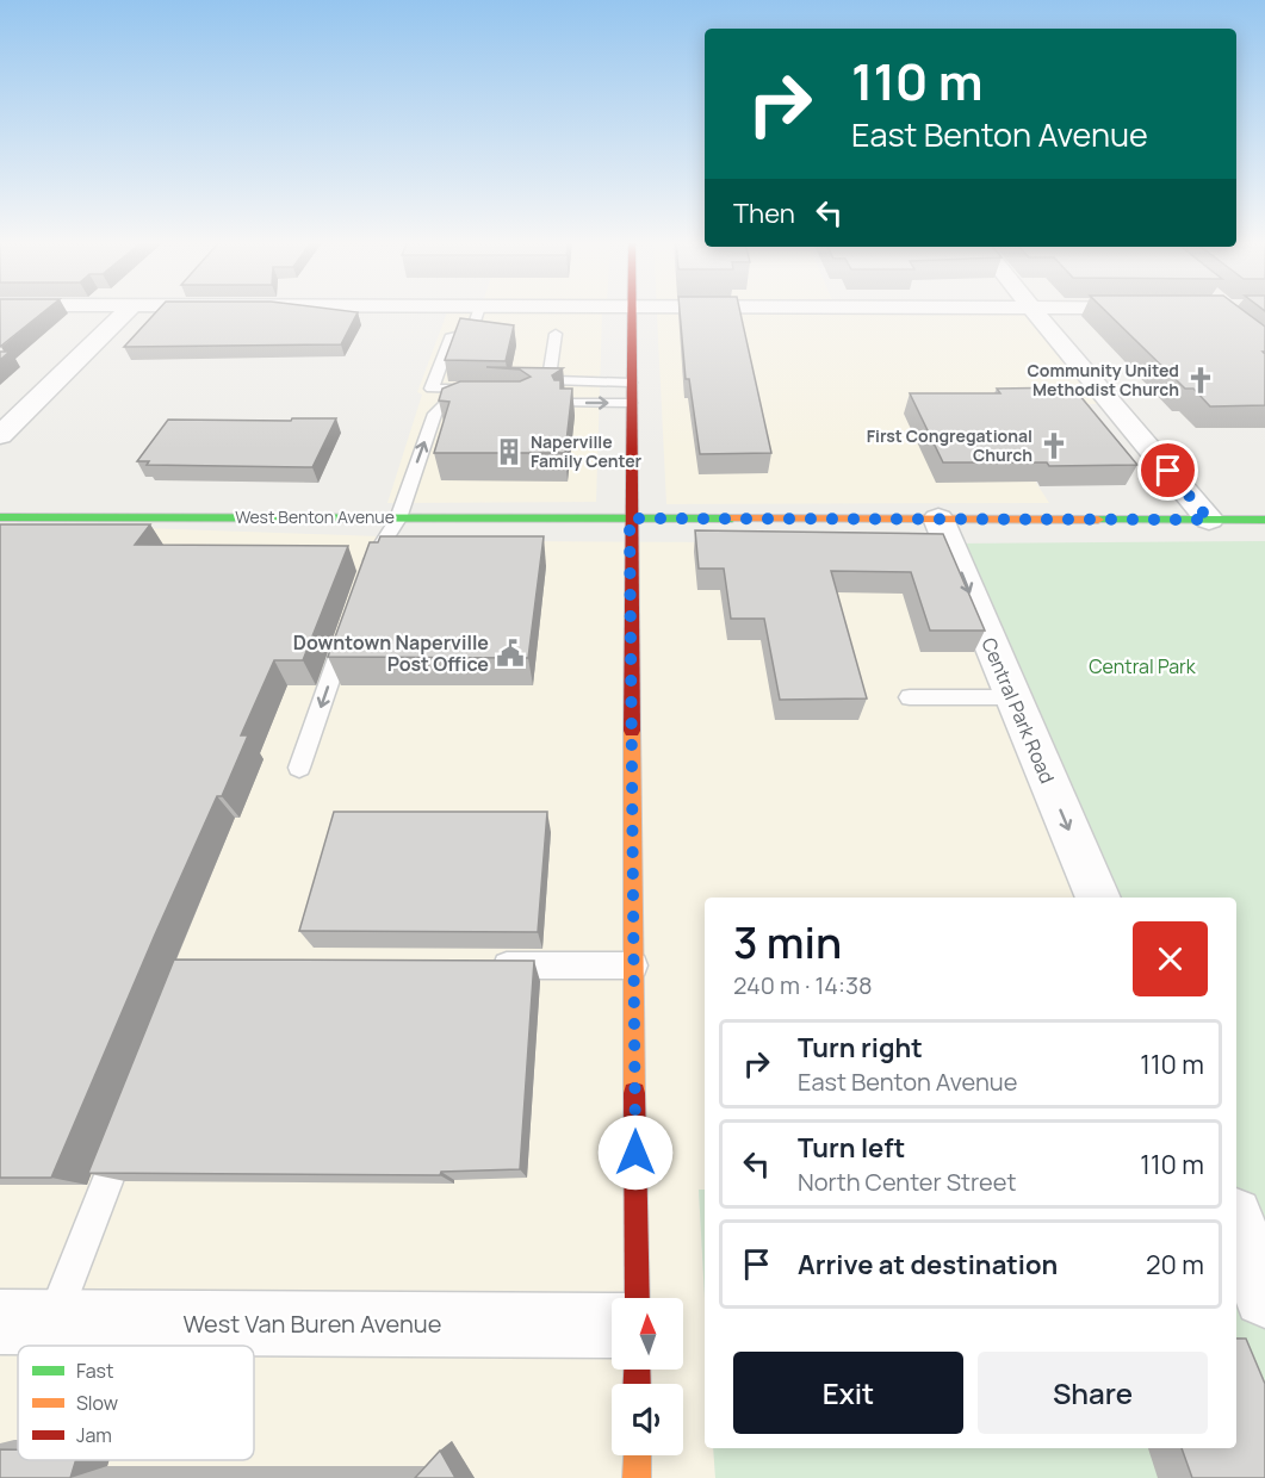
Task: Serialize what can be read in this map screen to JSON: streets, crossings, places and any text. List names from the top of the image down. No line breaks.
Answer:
{"streets":{"main road":["West Benton Avenue"],"street":["Central Park Road","West Van Buren Avenue"]},"crossings":[["West Benton Avenue","Central Park Road"]],"one_way":["Central Park Road"],"parks":["Central Park"],"places":{"church":["Community United Methodist Church","First Congregational Church"],"building":["Naperville Family Center"],"public building":["Downtown Naperville Post Office"]},"legend":["Fast","Slow","Jam"],"north":"top","page":{"turn":["110 m","East Benton Avenue"],"then":"Then","heading":["3 min","240 m · 14:38"],"list":[{"name":"Turn right","note":"East Benton Avenue","value":"110 m"},{"name":"Turn left","note":"North Center Street","value":"110 m"},{"name":"Arrive at destination","value":"20 m"}],"buttons":["Exit","Share"]}}
